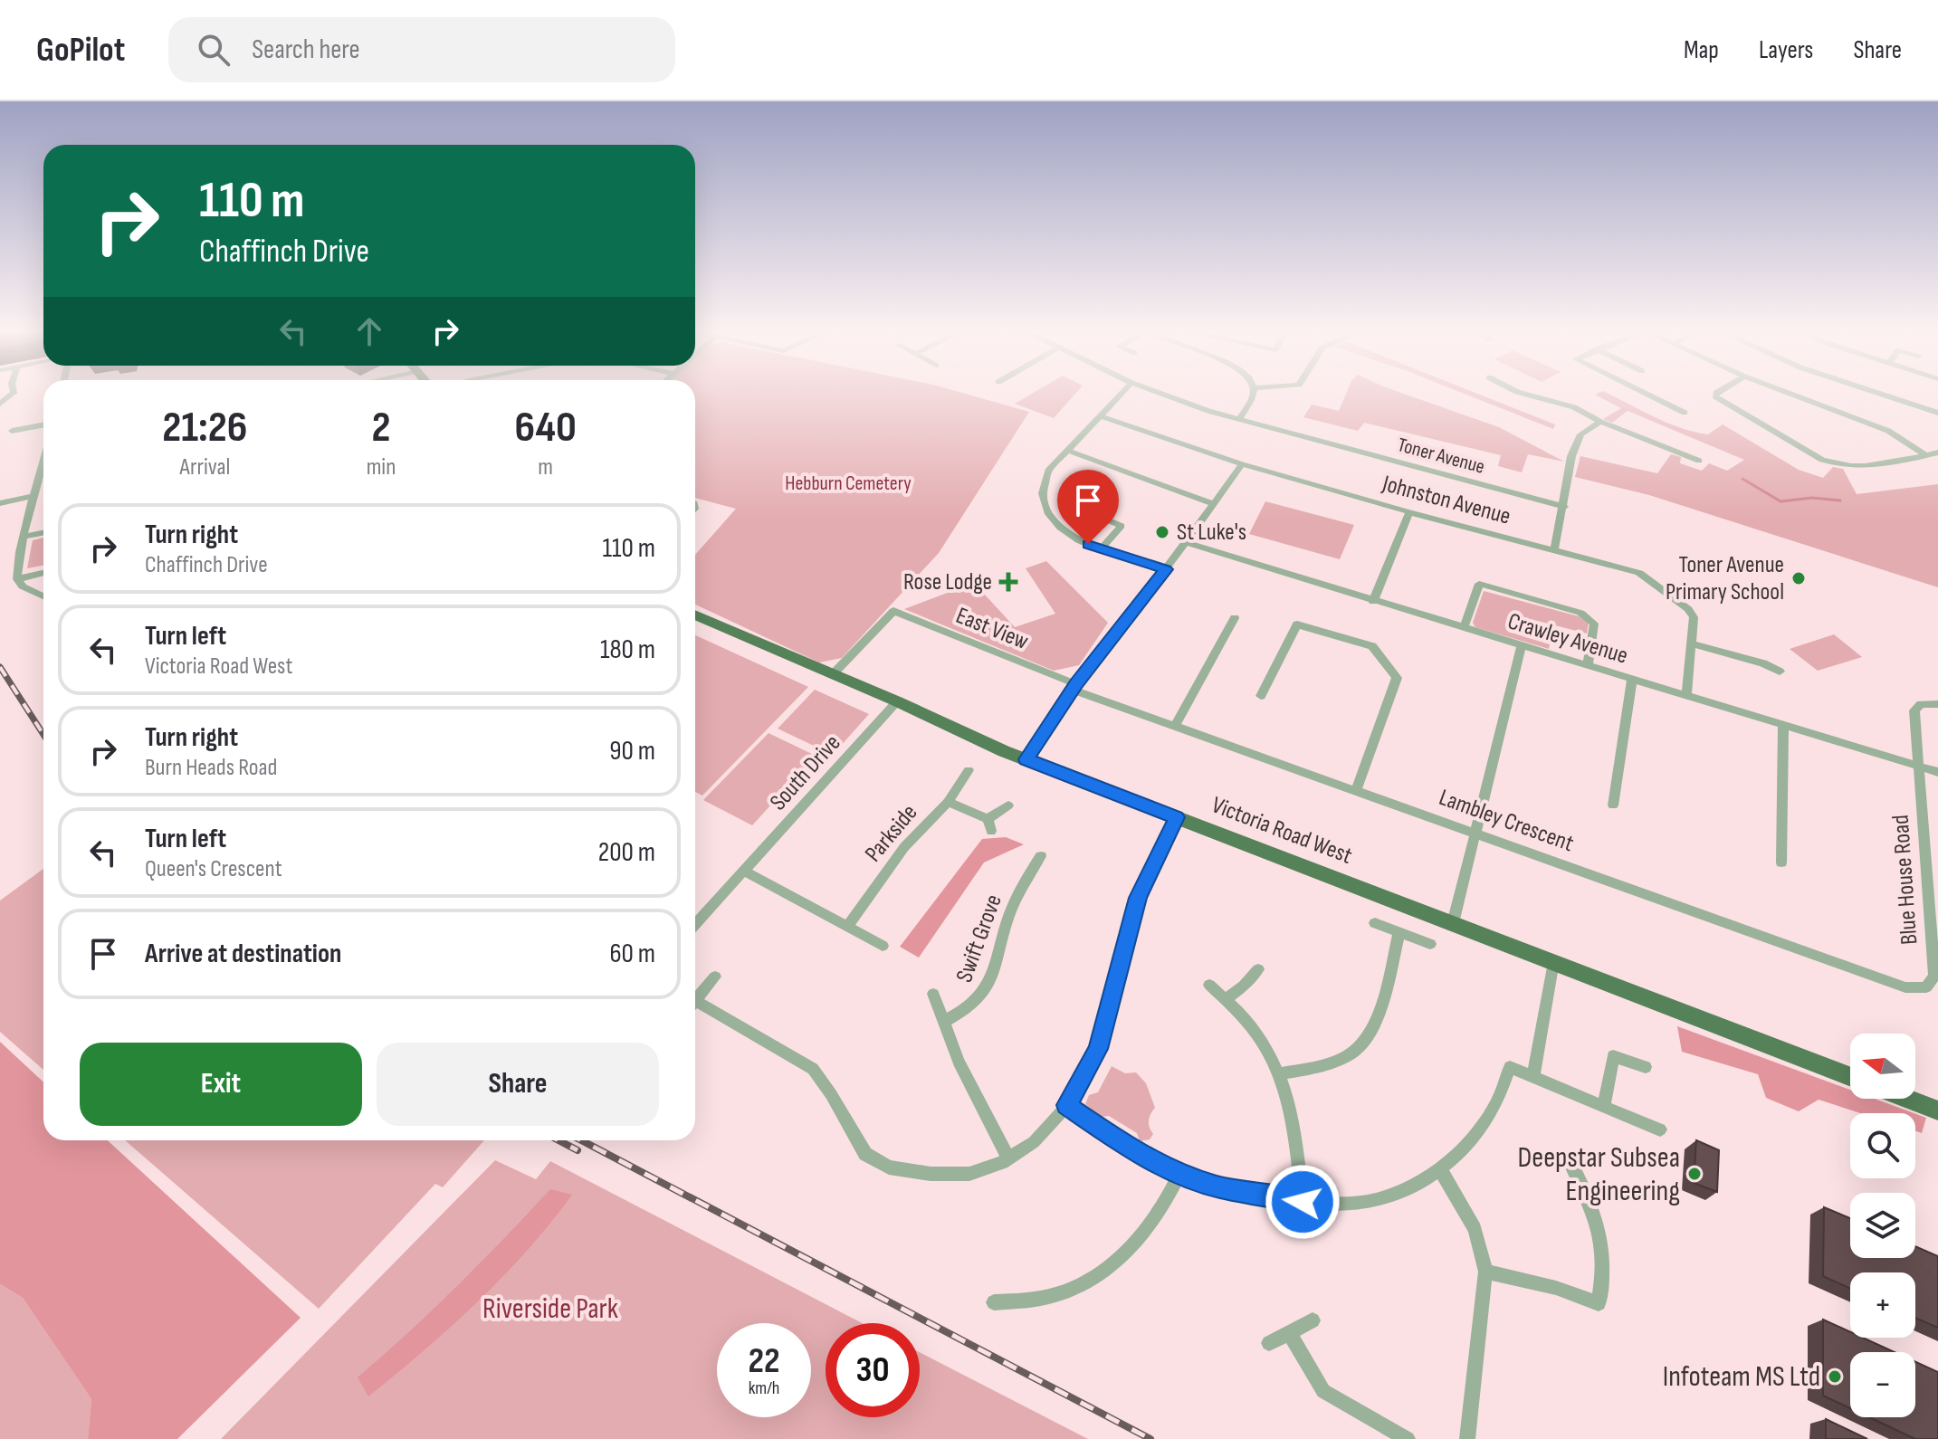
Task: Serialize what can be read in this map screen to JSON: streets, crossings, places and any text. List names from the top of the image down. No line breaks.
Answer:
{"streets":{"main road":["Victoria Road West"],"street":["Toner Avenue","Johnston Avenue","East View","Crawley Avenue","South Drive","Lambley Crescent","Parkside","Blue House Road","Swift Grove"]},"crossings":[["Johnston Avenue","Crawley Avenue"],["East View","Lambley Crescent"],["East View","Victoria Road West"],["Crawley Avenue","Blue House Road"],["South Drive","Victoria Road West"],["Lambley Crescent","Blue House Road"]],"parks":["Hebburn Cemetery","Riverside Park"],"places":{"other":["St Luke's","Toner Avenue Primary School","Deepstar Subsea Engineering","Infoteam MS Ltd"],"health":["Rose Lodge"]},"north":"left","page":{"header":"GoPilot","search":"Search here","nav":["Map","Layers","Share"],"turn":["110 m","Chaffinch Drive"],"eta":["21:26","Arrival","2","min","640","m"],"list":[{"name":"Turn right","note":"Chaffinch Drive","value":"110 m"},{"name":"Turn left","note":"Victoria Road West","value":"180 m"},{"name":"Turn right","note":"Burn Heads Road","value":"90 m"},{"name":"Turn left","note":"Queen's Crescent","value":"200 m"},{"name":"Arrive at destination","value":"60 m"}],"buttons":["Exit","Share"],"map_buttons":["+","−"],"speed":"22 km/h","limit":"30"}}
